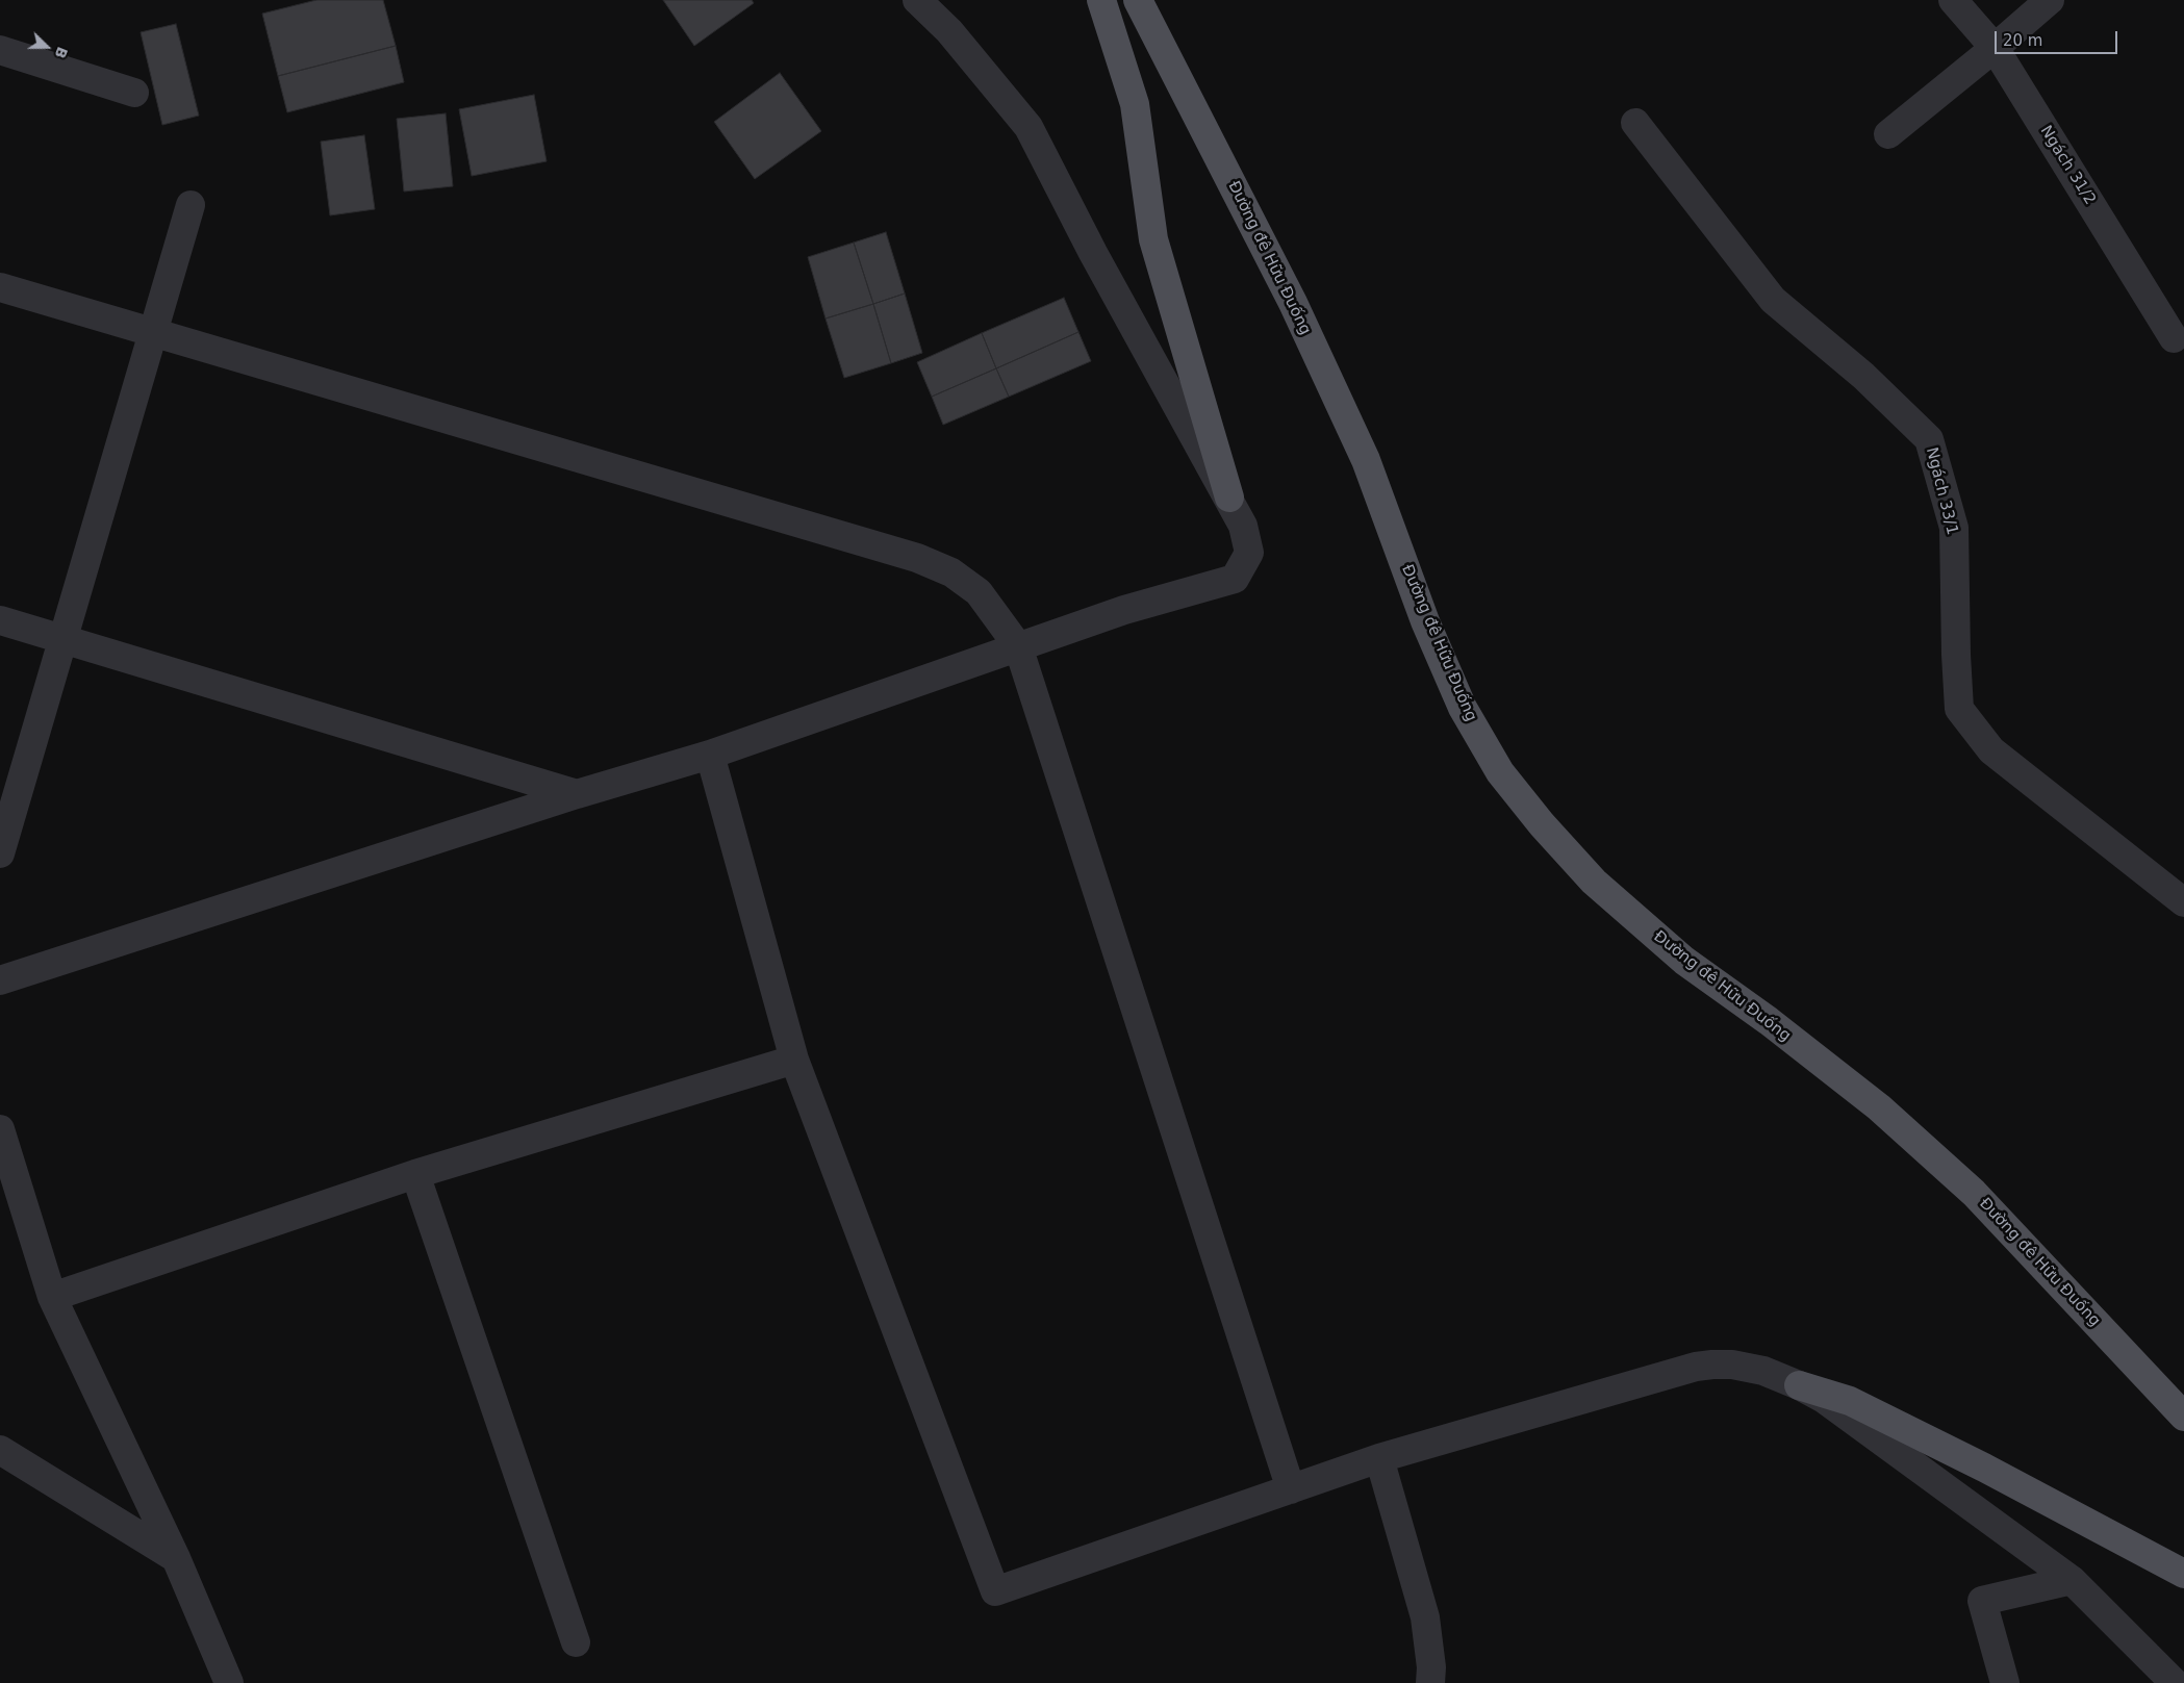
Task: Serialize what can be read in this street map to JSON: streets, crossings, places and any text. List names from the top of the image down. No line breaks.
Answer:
{"streets":{"main road":["Đường đê Hữu Đuống"],"street":["Ngách 31/2","Ngách 33/1"]},"scale_bar":"20 m","north":"right"}
